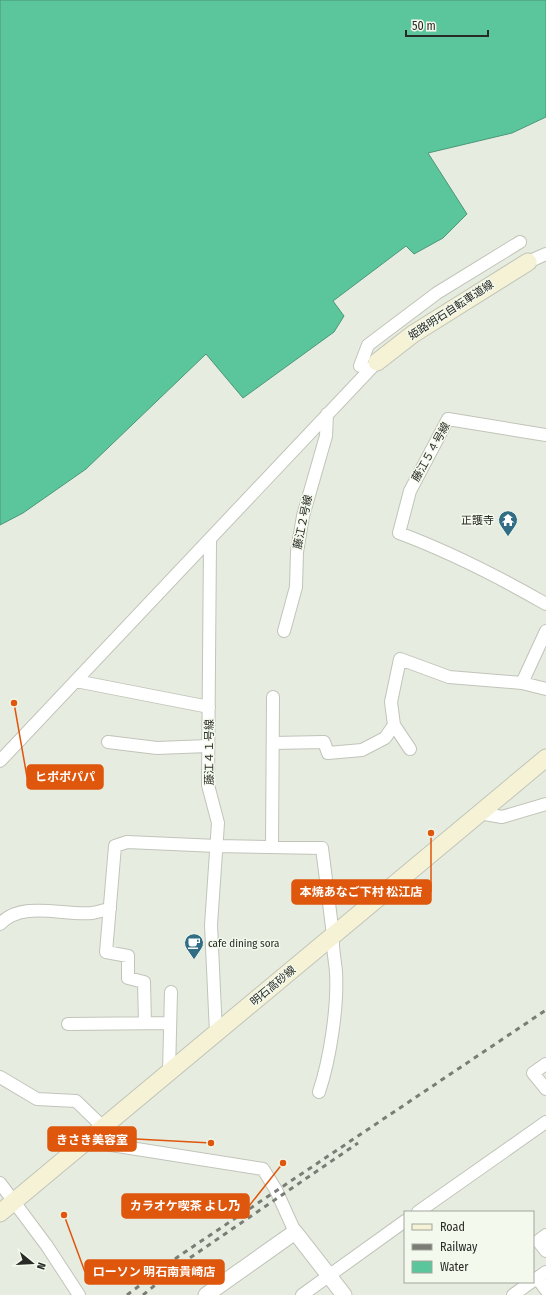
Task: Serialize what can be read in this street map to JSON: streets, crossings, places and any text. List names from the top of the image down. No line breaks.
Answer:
{"streets":{"main road":["姫路明石自転車道線","明石高砂線"],"street":["藤江５４号線","藤江２号線","藤江４１号線"]},"crossings":[["藤江４１号線","明石高砂線"]],"places":{"temple":["正護寺"],"other":["ヒポポパパ","本焼あなご下村 松江店","きさき美容室","カラオケ喫茶 よし乃","ローソン 明石南貴崎店"],"cafe":["cafe dining sora"]},"legend":["Road","Railway","Water"],"scale_bar":"50 m","north":"right"}
